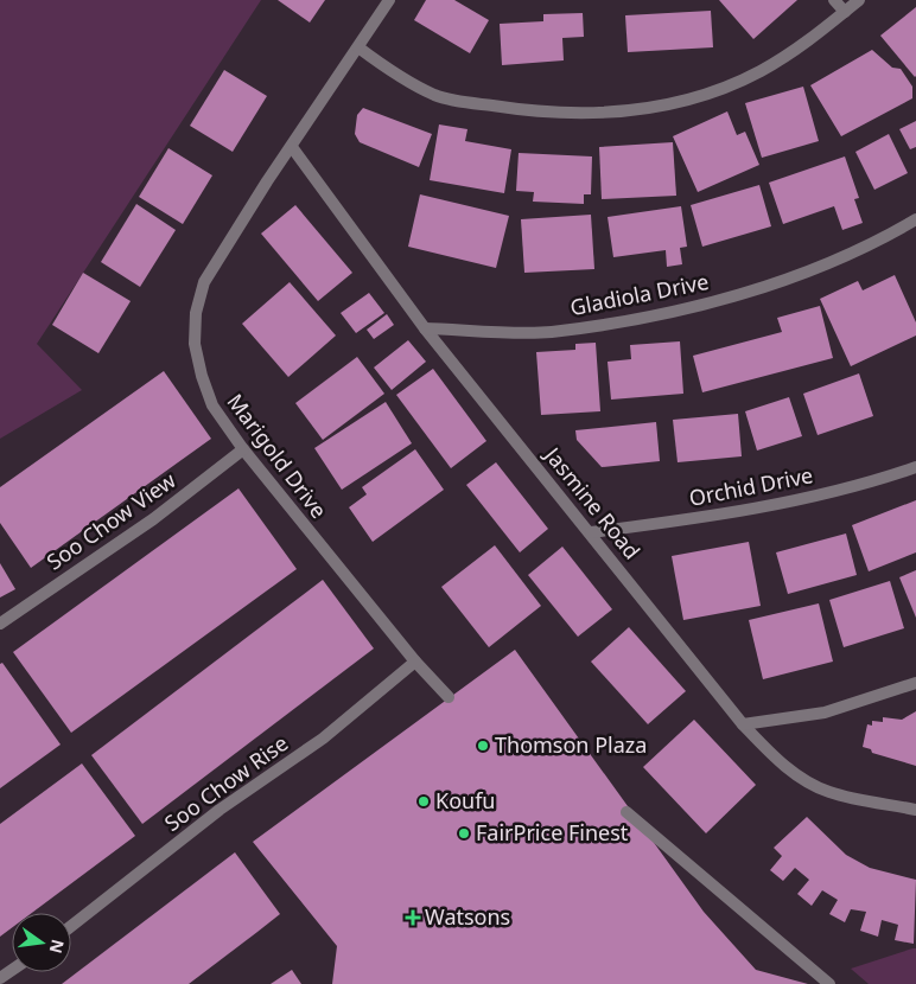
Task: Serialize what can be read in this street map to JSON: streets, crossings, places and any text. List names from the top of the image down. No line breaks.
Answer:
{"streets":{"street":["Gladiola Drive","Marigold Drive","Orchid Drive","Jasmine Road","Soo Chow View","Soo Chow Rise"]},"crossings":[["Gladiola Drive","Jasmine Road"],["Marigold Drive","Jasmine Road"],["Marigold Drive","Soo Chow View"],["Marigold Drive","Soo Chow Rise"],["Orchid Drive","Jasmine Road"]],"places":{"other":["Thomson Plaza","Koufu","FairPrice Finest"],"health":["Watsons"]},"north":"right"}
